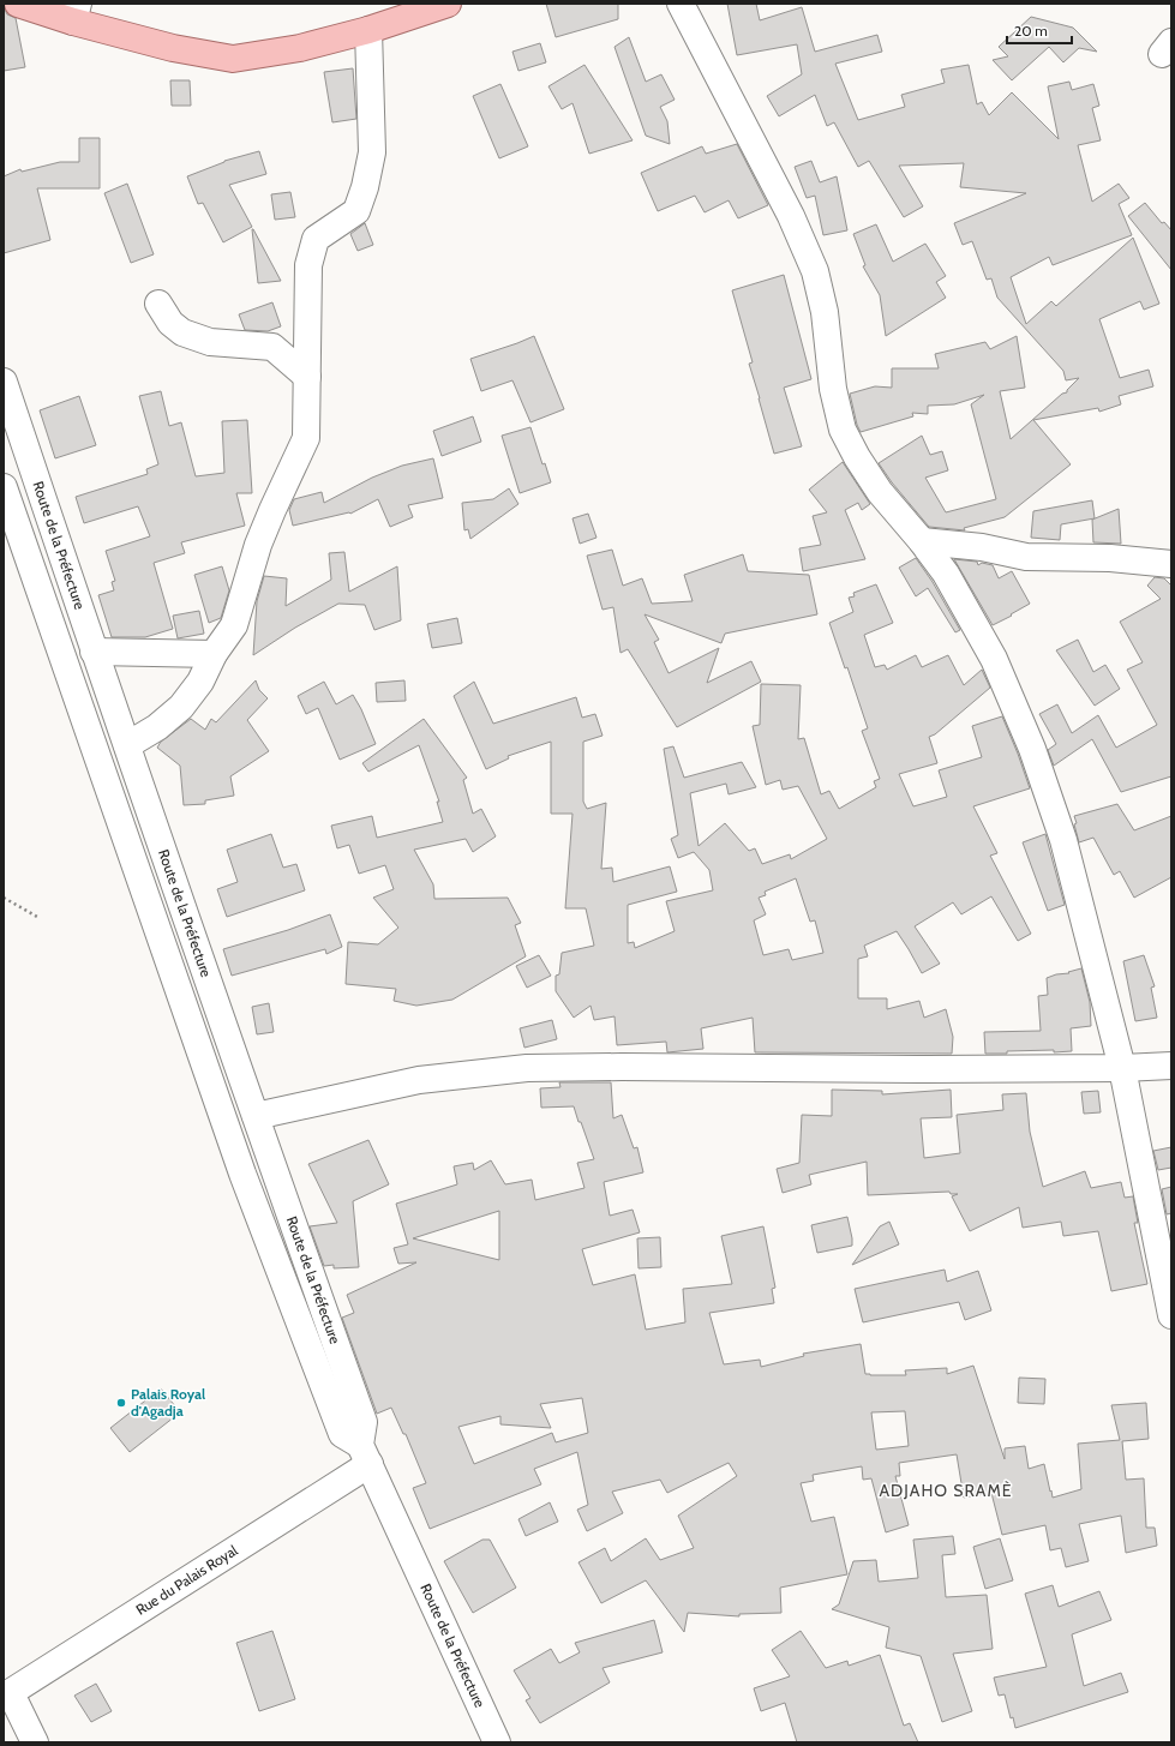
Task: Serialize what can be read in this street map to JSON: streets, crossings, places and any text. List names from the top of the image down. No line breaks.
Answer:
{"streets":{"street":["Route de la Préfecture","Rue du Palais Royal"]},"crossings":[["Route de la Préfecture","Rue du Palais Royal"]],"districts":["ADJAHO SRAMÈ"],"places":["Palais Royal d'Agadja"],"scale_bar":"20 m"}
